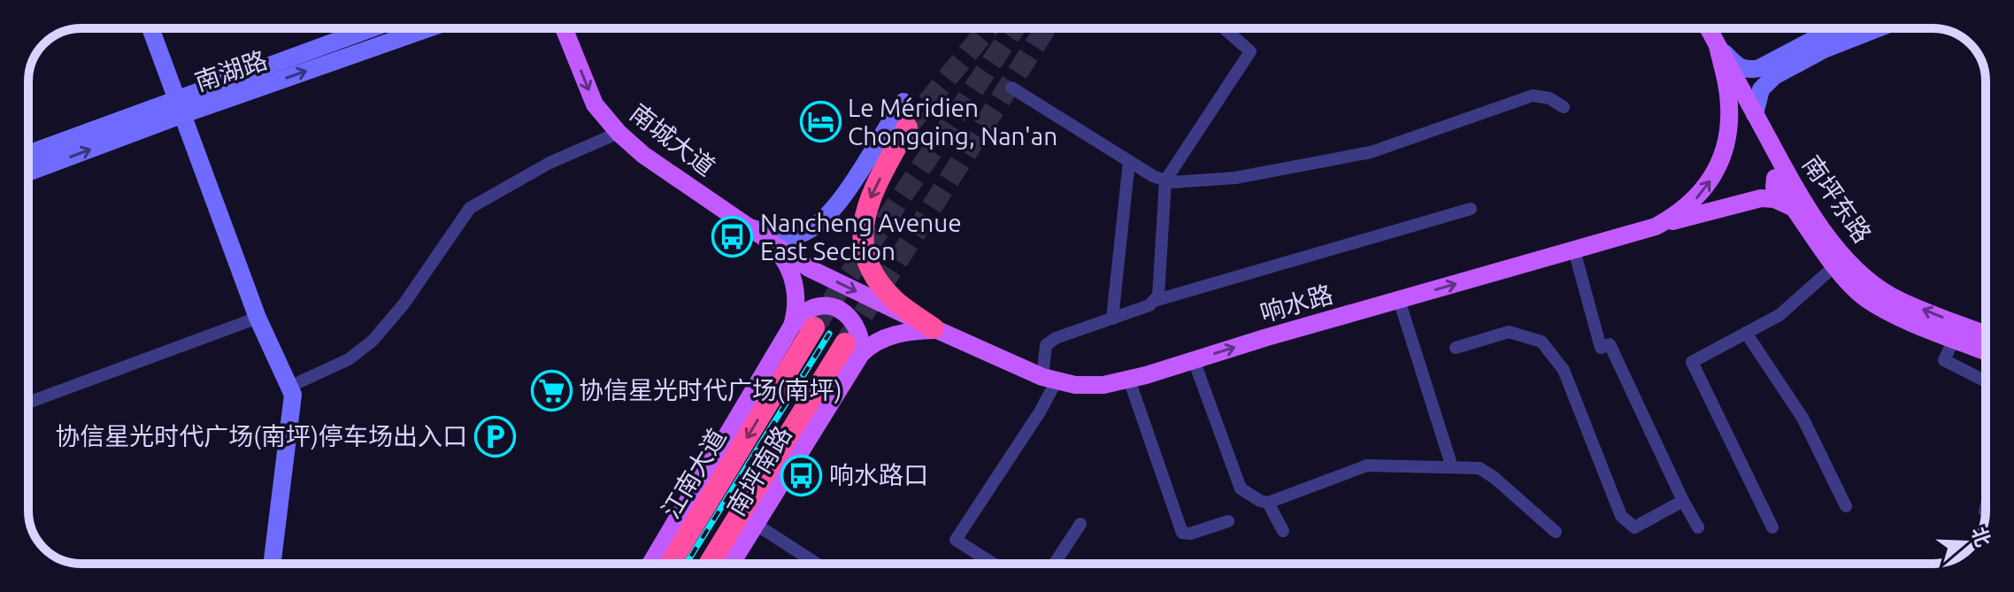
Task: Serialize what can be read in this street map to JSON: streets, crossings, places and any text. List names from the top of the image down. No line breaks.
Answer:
{"streets":{"highway":["江南大道"],"main road":["南湖路","南城大道","南坪东路","响水路","南坪南路"]},"crossings":[["南城大道","响水路"],["南城大道","南坪南路"],["南坪东路","响水路"],["响水路","南坪南路"]],"one_way":["南城大道","响水路"],"places":{"hotel":["Le Méridien Chongqing, Nan'an"],"bus stop":["Nancheng Avenue East Section","响水路口"],"supermarket":["协信星光时代广场(南坪)"],"parking":["协信星光时代广场(南坪)停车场出入口"]},"north":"right"}
